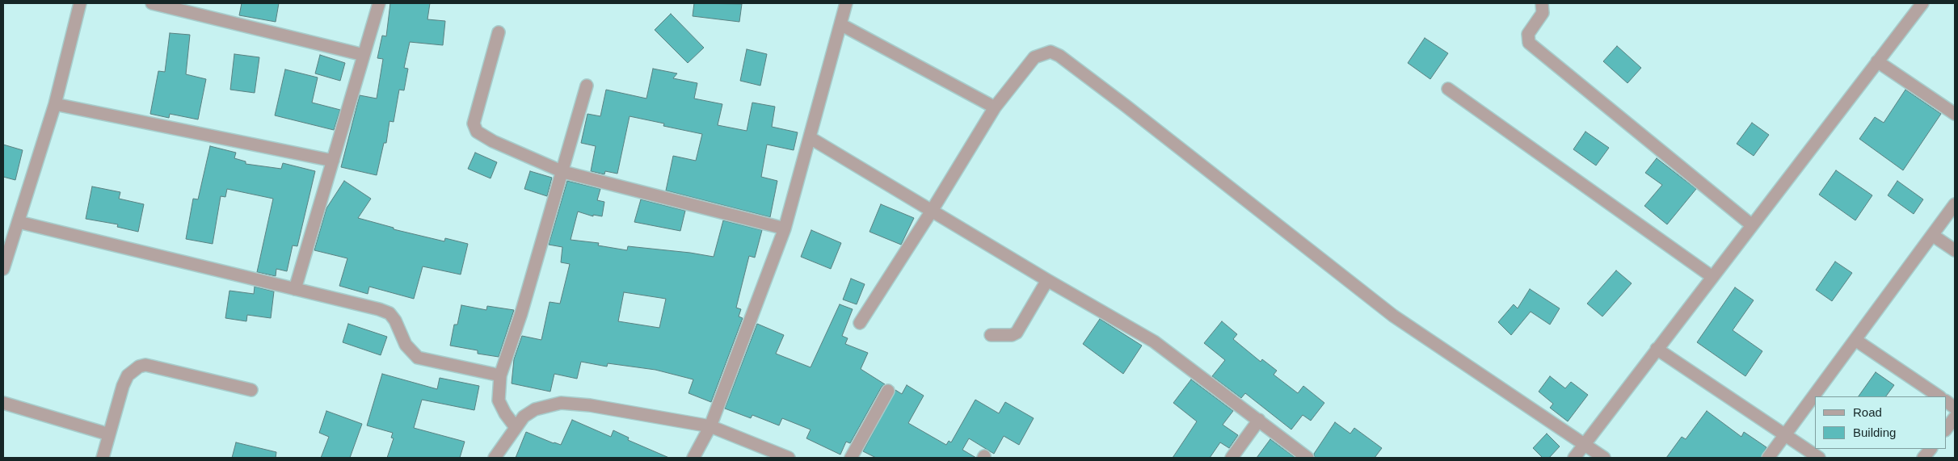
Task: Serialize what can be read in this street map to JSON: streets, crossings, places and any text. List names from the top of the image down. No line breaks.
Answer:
{"legend":["Road","Building"]}
